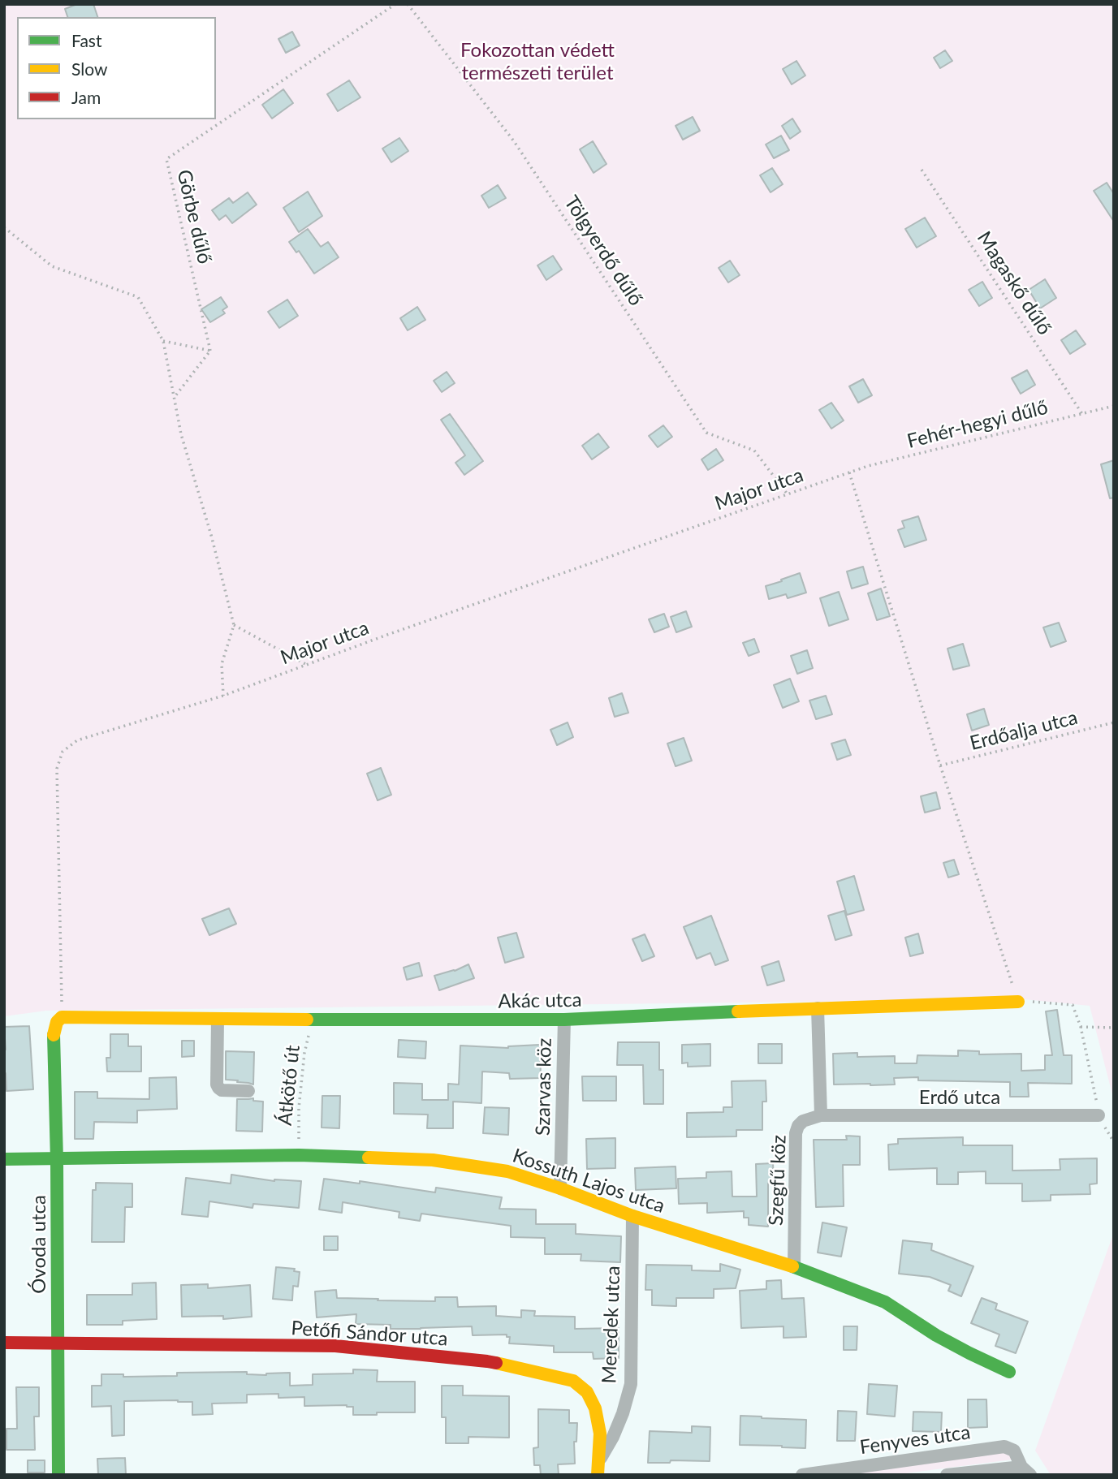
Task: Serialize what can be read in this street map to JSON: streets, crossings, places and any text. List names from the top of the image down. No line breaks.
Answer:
{"streets":{"street":["Akác utca","Szarvas köz","Erdő utca","Szegfű köz","Kossuth Lajos utca","Óvoda utca","Meredek utca","Petőfi Sándor utca","Fenyves utca"],"path":["Görbe dűlő","Tölgyerdő dűlő","Magaskő dűlő","Fehér-hegyi dűlő","Major utca","Erdőalja utca","Átkötő út"]},"crossings":[["Tölgyerdő dűlő","Major utca"],["Magaskő dűlő","Fehér-hegyi dűlő"],["Fehér-hegyi dűlő","Major utca"],["Major utca","Akác utca"],["Major utca","Óvoda utca"],["Akác utca","Átkötő út"],["Akác utca","Szarvas köz"],["Akác utca","Óvoda utca"],["Átkötő út","Kossuth Lajos utca"],["Szarvas köz","Kossuth Lajos utca"],["Erdő utca","Szegfű köz"],["Szegfű köz","Kossuth Lajos utca"],["Kossuth Lajos utca","Óvoda utca"],["Kossuth Lajos utca","Meredek utca"],["Óvoda utca","Petőfi Sándor utca"],["Meredek utca","Petőfi Sándor utca"]],"parks":["Fokozottan védett természeti terület"],"legend":["Fast","Slow","Jam"]}
